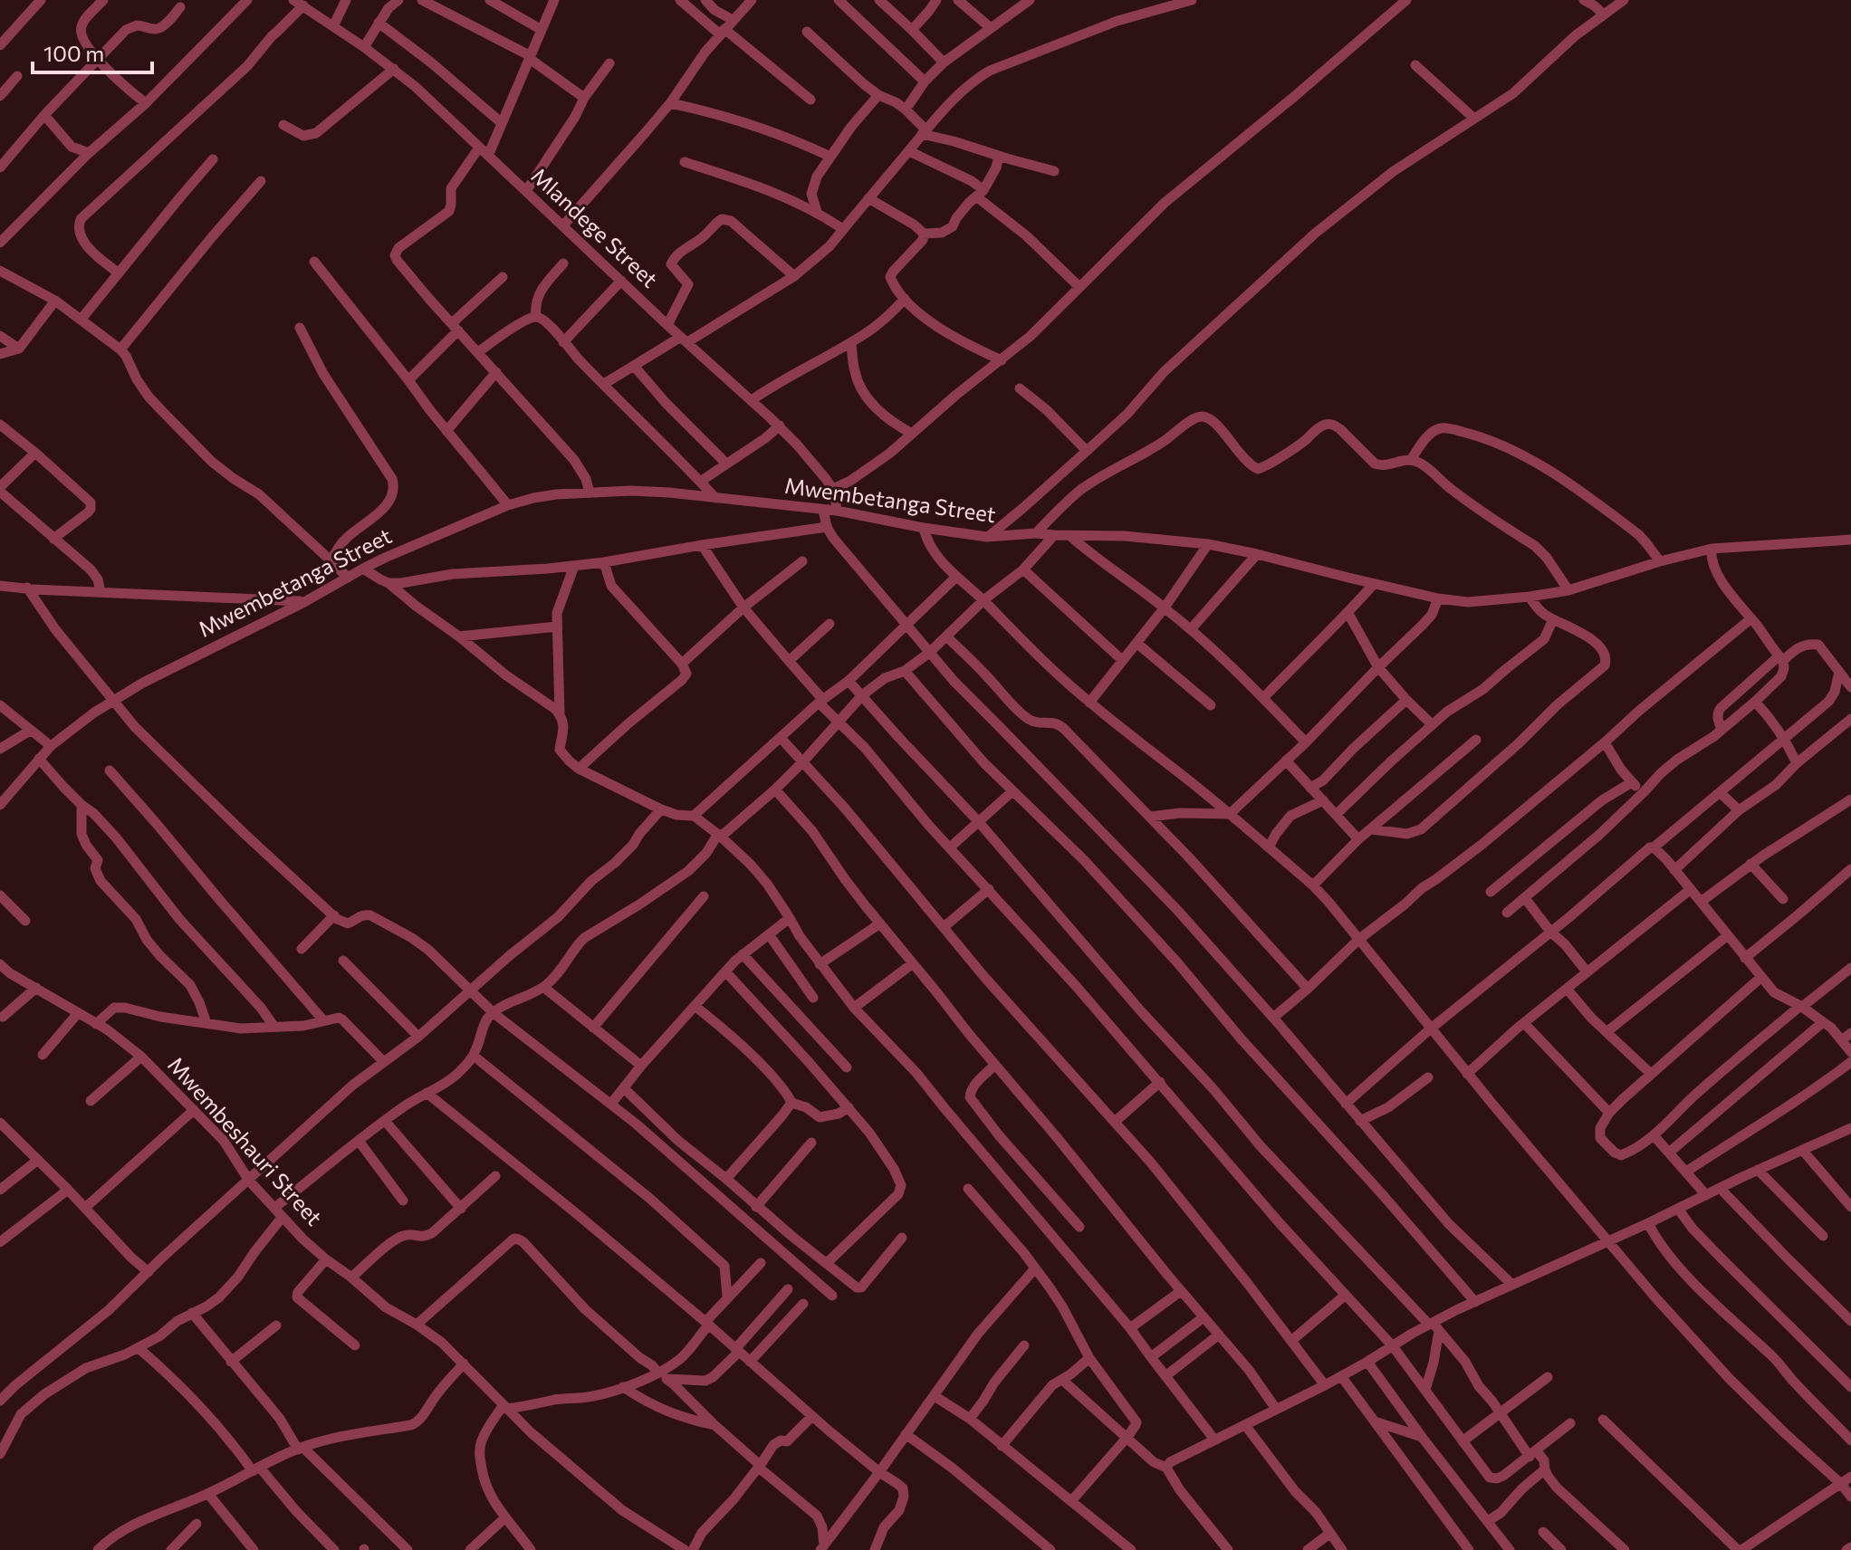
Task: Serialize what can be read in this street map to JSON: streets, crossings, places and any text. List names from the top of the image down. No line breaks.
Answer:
{"streets":{"street":["Mlandege Street","Mwembetanga Street","Mwembeshauri Street"]},"crossings":[["Mlandege Street","Mwembetanga Street"]],"scale_bar":"100 m"}
